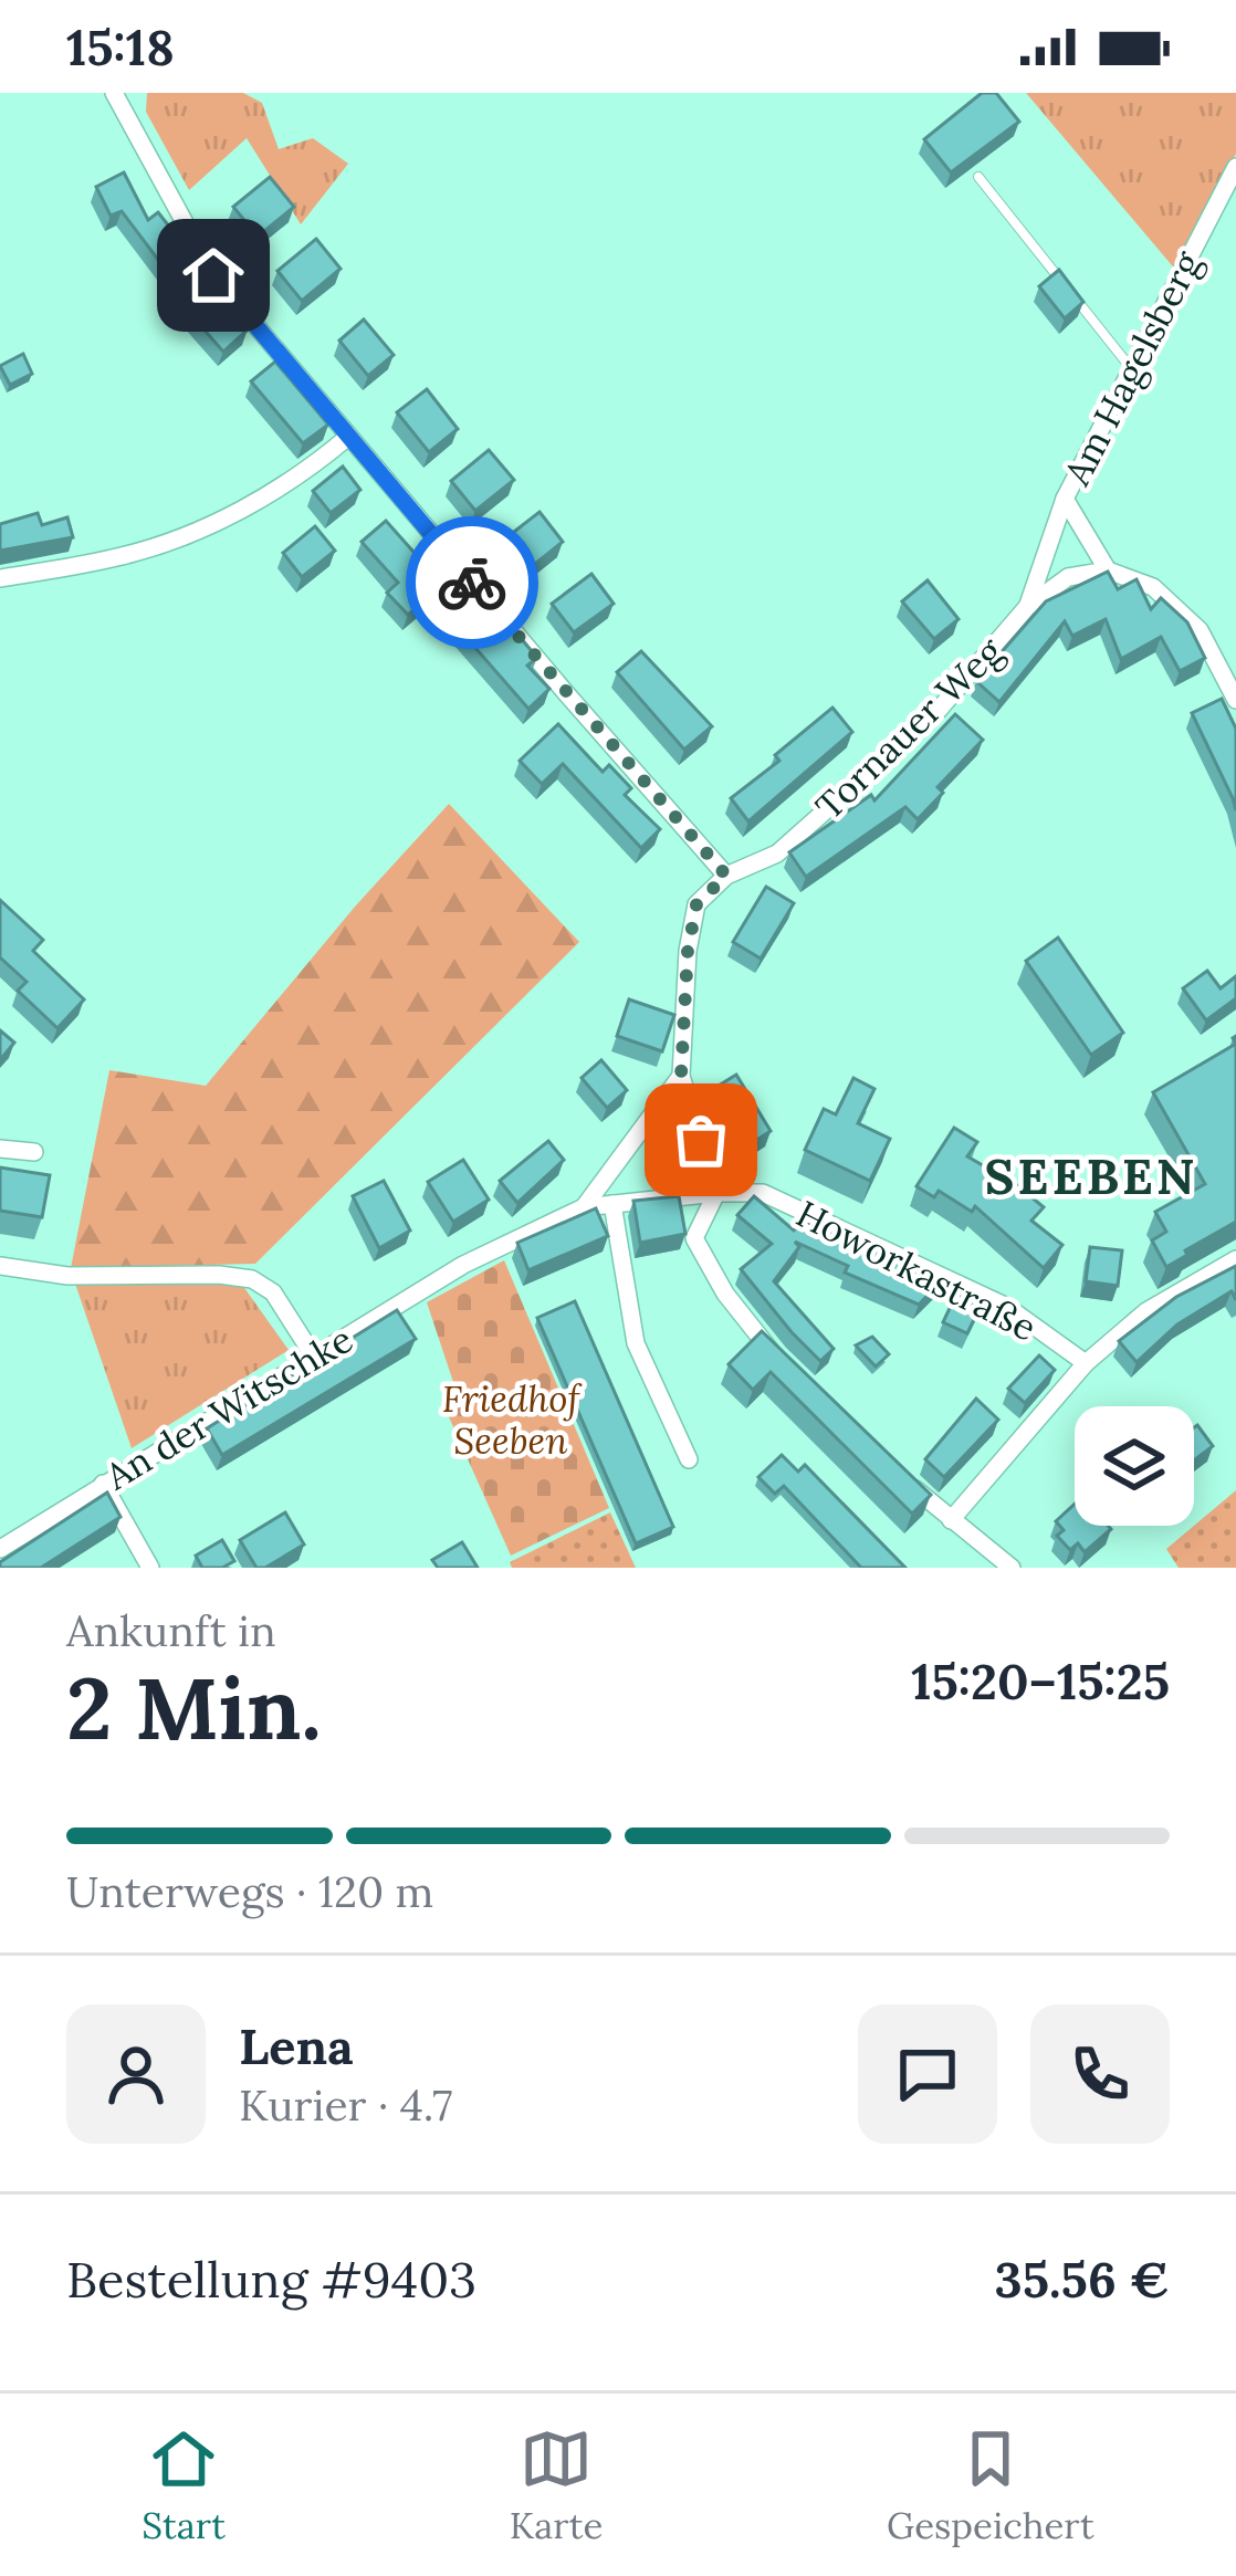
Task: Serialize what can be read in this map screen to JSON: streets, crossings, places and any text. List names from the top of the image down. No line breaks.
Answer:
{"streets":{"street":["Am Hagelsberg","Tornauer Weg","Howorkastraße","An der Witschke"]},"crossings":[["Am Hagelsberg","Tornauer Weg"],["Howorkastraße","An der Witschke"]],"districts":["SEEBEN"],"parks":["Friedhof Seeben"],"page":{"status":"15:18","heading":["2 Min.","Ankunft in","15:20–15:25"],"panel":["Lena","Kurier · 4.7","Bestellung #9403","35.56 €"],"bar":"Unterwegs · 120 m","tabs":["Start","Karte","Gespeichert"]}}
